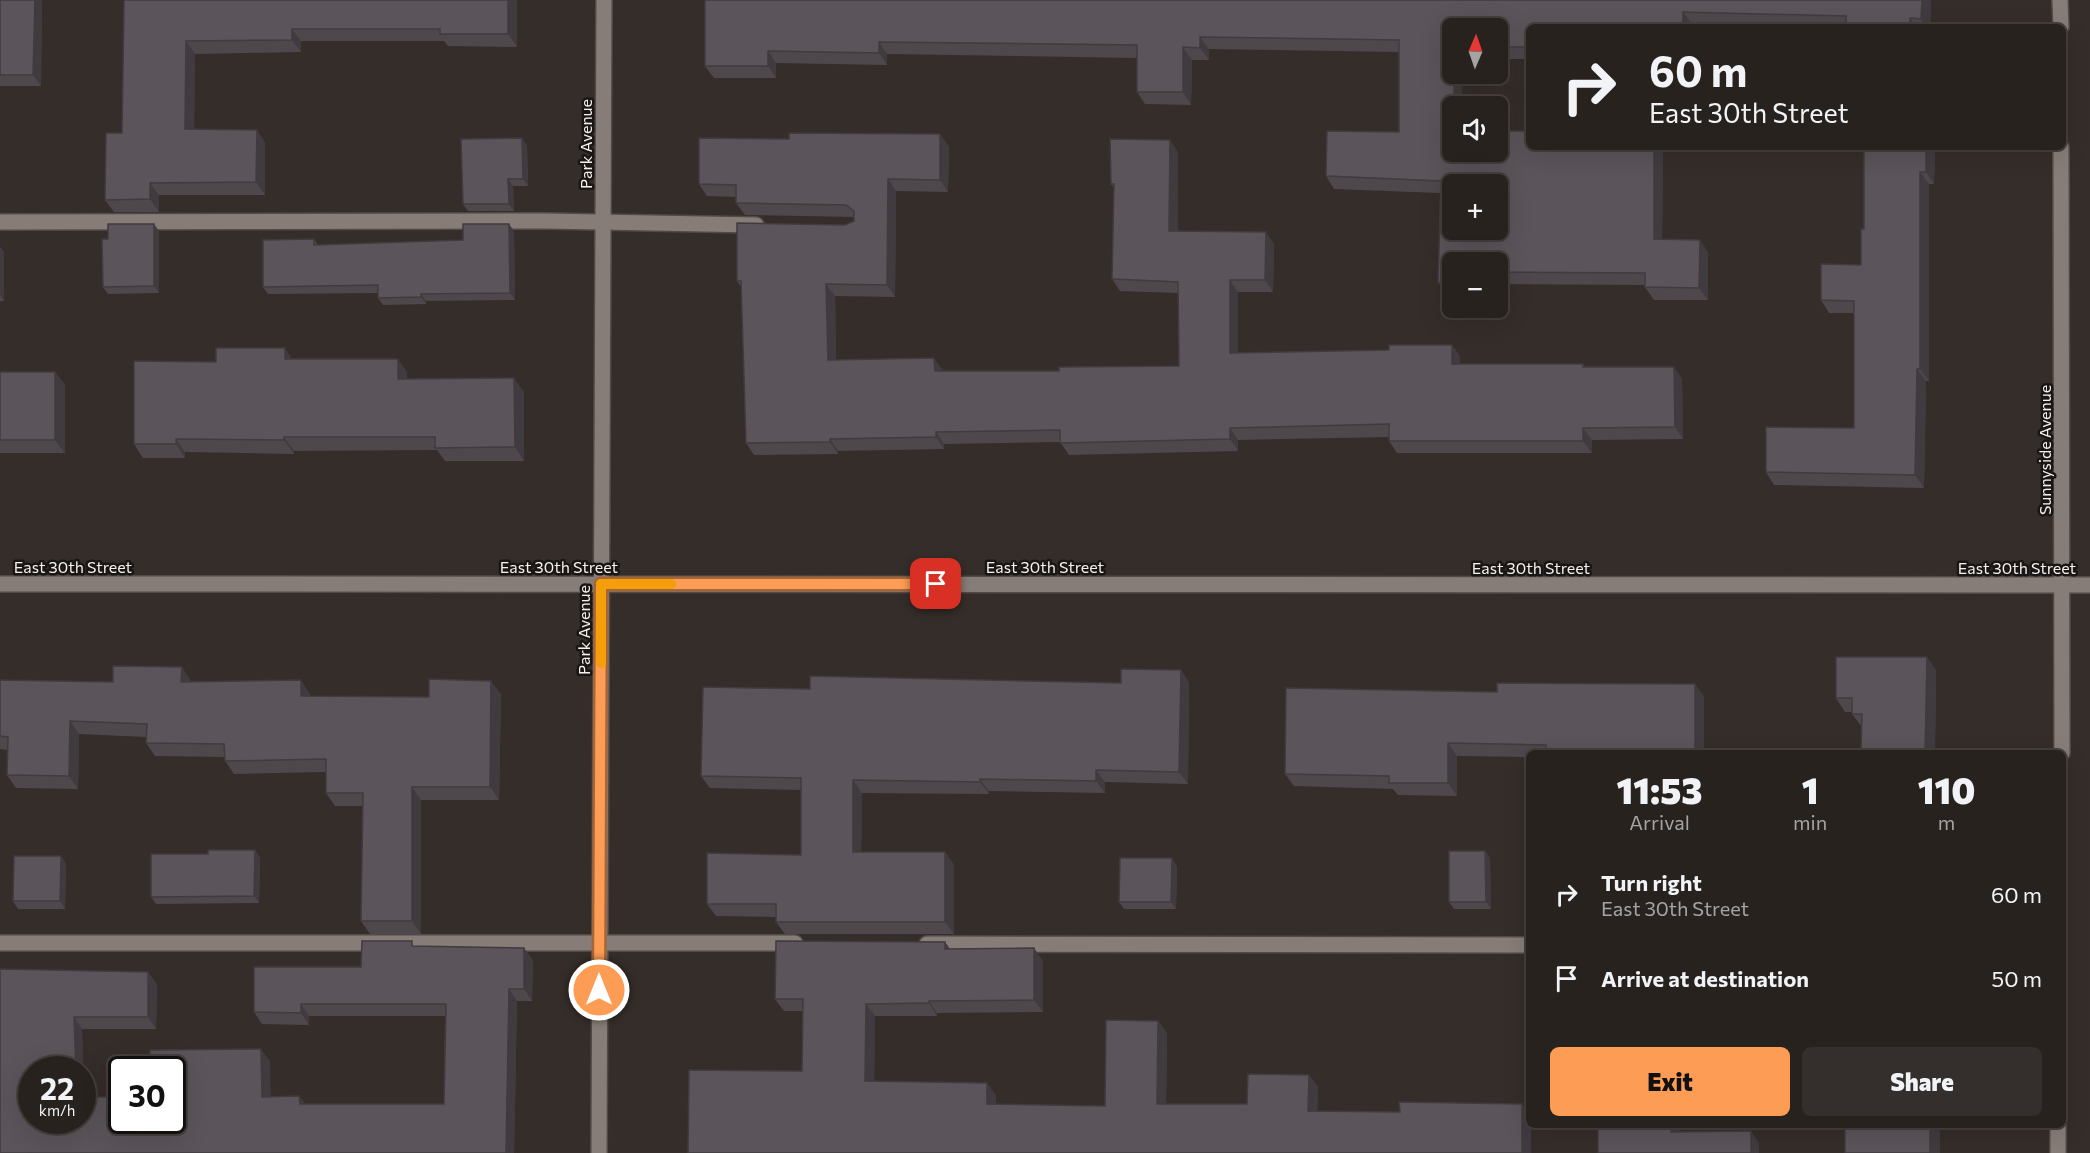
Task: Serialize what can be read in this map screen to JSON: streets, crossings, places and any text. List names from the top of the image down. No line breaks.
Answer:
{"streets":{"street":["Park Avenue","Sunnyside Avenue","East 30th Street"]},"crossings":[["Park Avenue","East 30th Street"],["Sunnyside Avenue","East 30th Street"]],"north":"top","page":{"map_buttons":["+","−"],"turn":["60 m","East 30th Street"],"eta":["11:53","Arrival","1","min","110","m"],"list":[{"name":"Turn right","note":"East 30th Street","value":"60 m"},{"name":"Arrive at destination","value":"50 m"}],"buttons":["Exit","Share"],"speed":"22 km/h","limit":"30"}}
